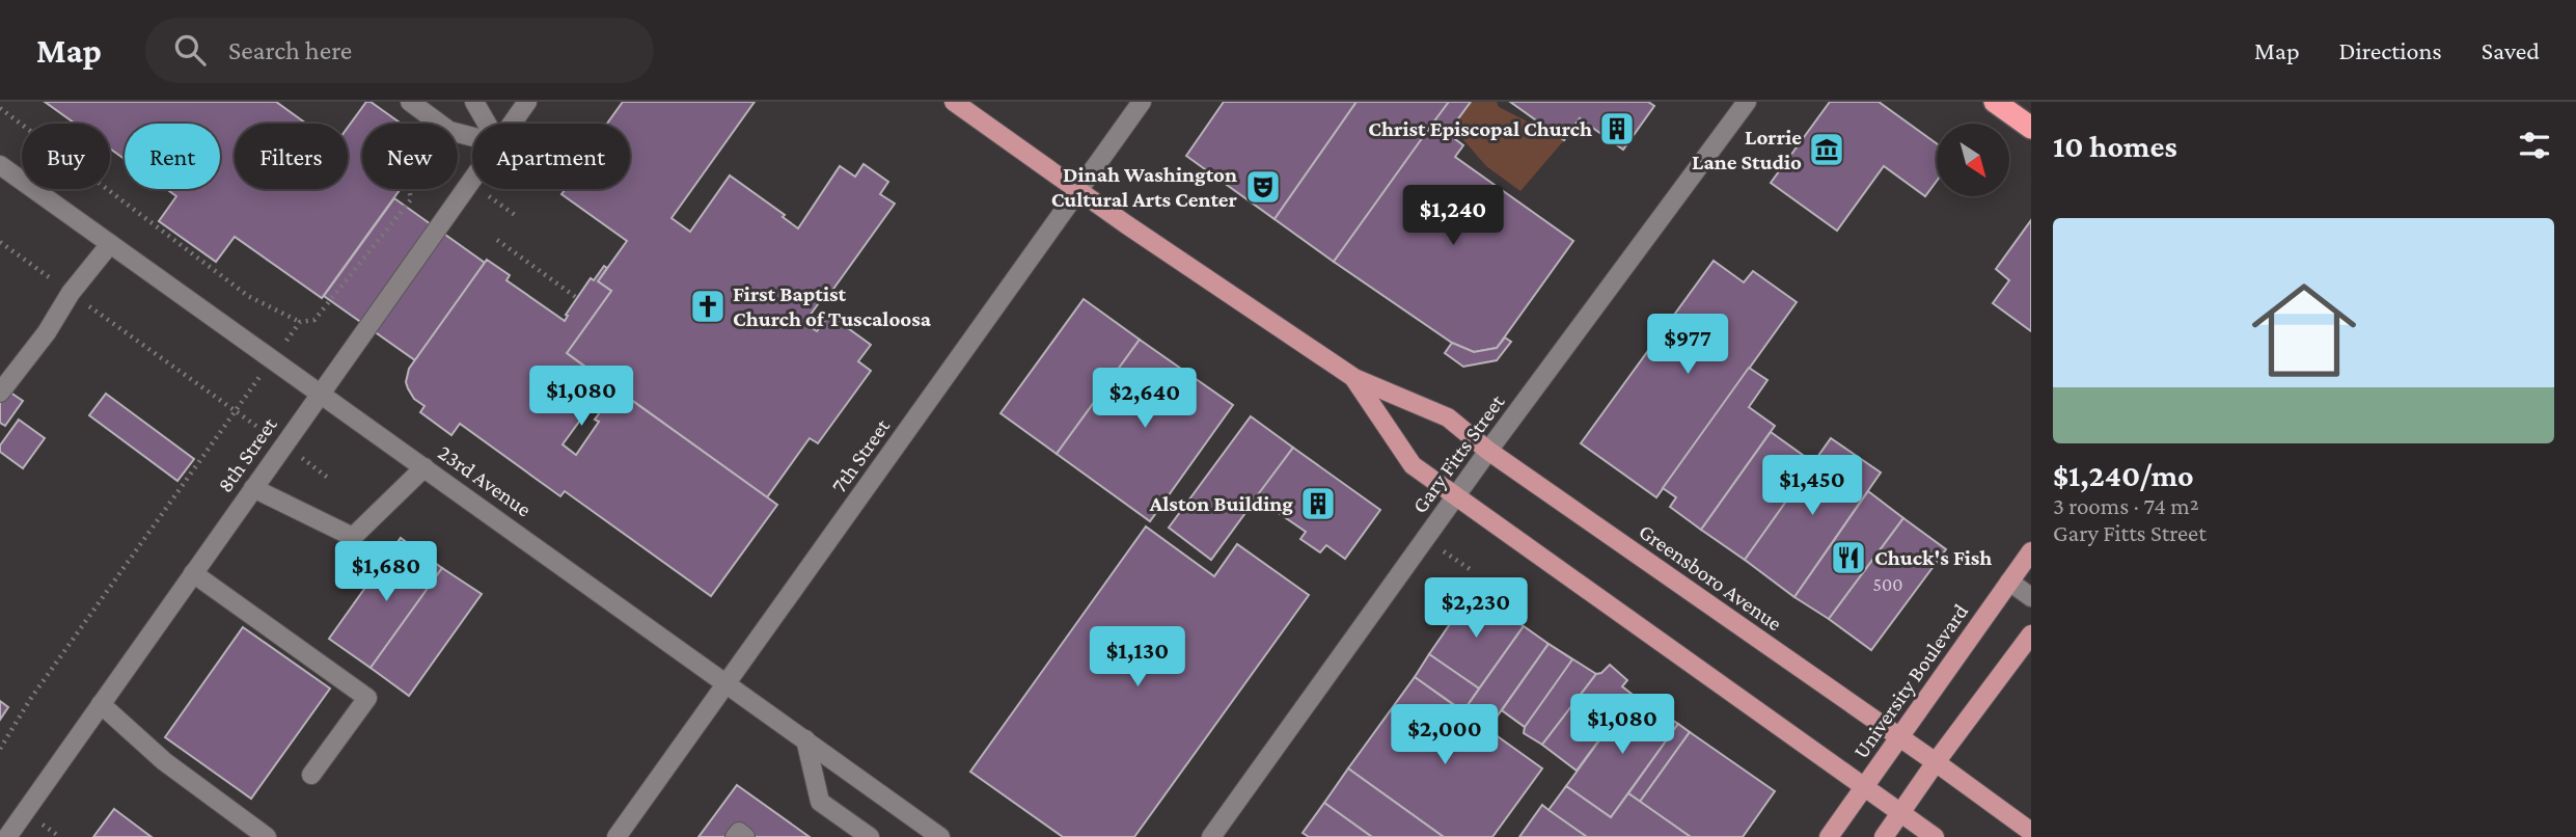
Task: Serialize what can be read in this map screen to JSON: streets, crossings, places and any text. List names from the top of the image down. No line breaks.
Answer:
{"streets":{"main road":["Greensboro Avenue","University Boulevard"],"street":["Gary Fitts Street","8th Street","7th Street","23rd Avenue"]},"crossings":[["Gary Fitts Street","Greensboro Avenue"],["8th Street","23rd Avenue"],["7th Street","23rd Avenue"],["7th Street","Greensboro Avenue"],["Greensboro Avenue","University Boulevard"]],"places":{"building":["Christ Episcopal Church","Alston Building"],"museum":["Lorrie Lane Studio"],"theatre":["Dinah Washington Cultural Arts Center"],"church":["First Baptist Church of Tuscaloosa"],"restaurant":["Chuck's Fish"]},"house_numbers":["500"],"north":"bottom right","page":{"header":"Map","search":"Search here","nav":["Map","Directions","Saved"],"heading":"10 homes","chip":["Buy","Rent","Filters","New","Apartment"],"price":["$1,240","$977","$1,080","$2,640","$1,450","$1,680","$2,230","$1,130","$1,080","$2,000"],"list":[{"name":"$1,240/mo","note":"3 rooms · 74 m² · Gary Fitts Street"}]}}
